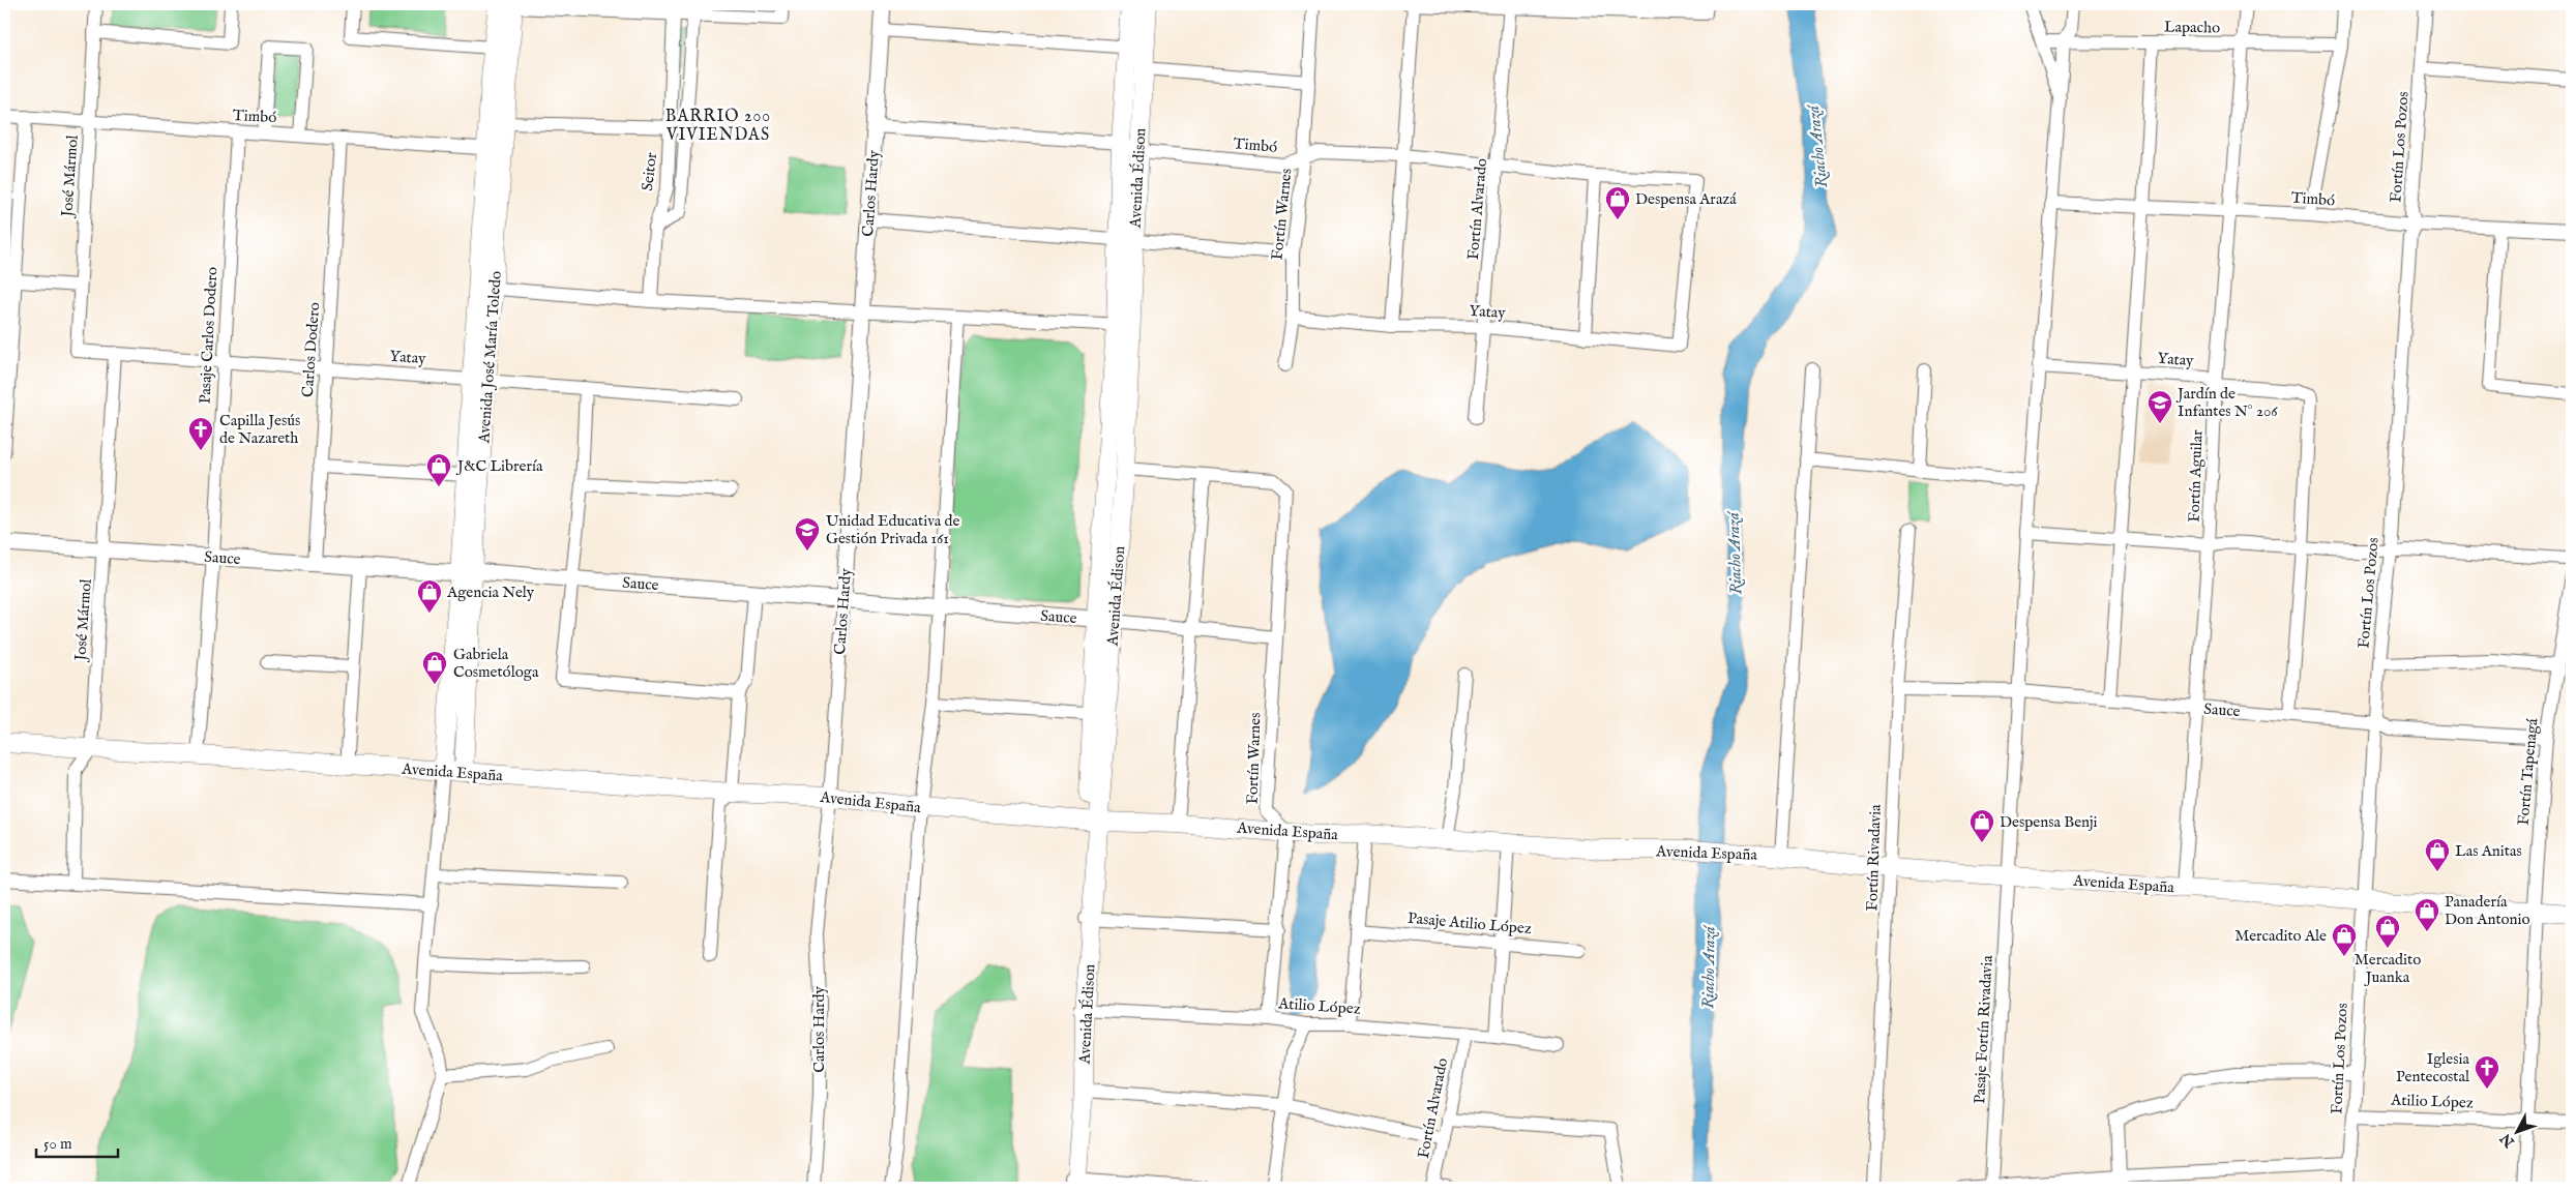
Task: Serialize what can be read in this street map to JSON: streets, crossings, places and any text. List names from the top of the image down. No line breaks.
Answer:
{"streets":{"main road":["Avenida Édison","Avenida José María Toledo","Avenida España"],"street":["Lapacho","Timbó","Fortín Los Pozos","Seitor","José Mármol","Carlos Hardy","Fortín Alvarado","Fortín Warnes","Yatay","Pasaje Carlos Dodero","Carlos Dodero","Fortín Aguilar","Sauce","Fortín Tapenagá","Fortín Rivadavia","Pasaje Atilio López","Atilio López","Pasaje Fortín Rivadavia"]},"crossings":[["Lapacho","Fortín Aguilar"],["Lapacho","Pasaje Fortín Rivadavia"],["Timbó","Fortín Los Pozos"],["Timbó","José Mármol"],["Timbó","Avenida Édison"],["Timbó","Carlos Hardy"],["Timbó","Fortín Alvarado"],["Timbó","Fortín Warnes"],["Timbó","Yatay"],["Timbó","Pasaje Carlos Dodero"],["Timbó","Carlos Dodero"],["Timbó","Avenida José María Toledo"],["Timbó","Fortín Aguilar"],["Timbó","Pasaje Fortín Rivadavia"],["Fortín Los Pozos","Sauce"],["Fortín Los Pozos","Avenida España"],["Fortín Los Pozos","Atilio López"],["José Mármol","Yatay"],["José Mármol","Sauce"],["José Mármol","Avenida España"],["Avenida Édison","Sauce"],["Avenida Édison","Avenida España"],["Avenida Édison","Atilio López"],["Carlos Hardy","Sauce"],["Carlos Hardy","Avenida España"],["Fortín Alvarado","Yatay"],["Fortín Alvarado","Atilio López"],["Fortín Warnes","Yatay"],["Fortín Warnes","Sauce"],["Fortín Warnes","Avenida España"],["Yatay","Pasaje Carlos Dodero"],["Yatay","Carlos Dodero"],["Yatay","Avenida José María Toledo"],["Yatay","Fortín Aguilar"],["Yatay","Pasaje Fortín Rivadavia"],["Pasaje Carlos Dodero","Sauce"],["Pasaje Carlos Dodero","Avenida España"],["Carlos Dodero","Sauce"],["Avenida José María Toledo","Sauce"],["Avenida José María Toledo","Avenida España"],["Fortín Aguilar","Sauce"],["Fortín Aguilar","Avenida España"],["Sauce","Fortín Tapenagá"],["Sauce","Fortín Rivadavia"],["Sauce","Pasaje Fortín Rivadavia"],["Avenida España","Fortín Tapenagá"],["Avenida España","Fortín Rivadavia"],["Avenida España","Pasaje Fortín Rivadavia"],["Fortín Tapenagá","Atilio López"]],"districts":["BARRIO 200 VIVIENDAS"],"water":["Riacho Arazá"],"places":{"shop":["Despensa Arazá","J&C Librería","Agencia Nely","Gabriela Cosmetóloga","Despensa Benji","Las Anitas","Panadería Don Antonio","Mercadito Juanka","Mercadito Ale"],"school or university":["Jardín de Infantes N° 206","Unidad Educativa de Gestión Privada 161"],"church":["Capilla Jesús de Nazareth","Iglesia Pentecostal"]},"scale_bar":"50 m","north":"bottom left"}
